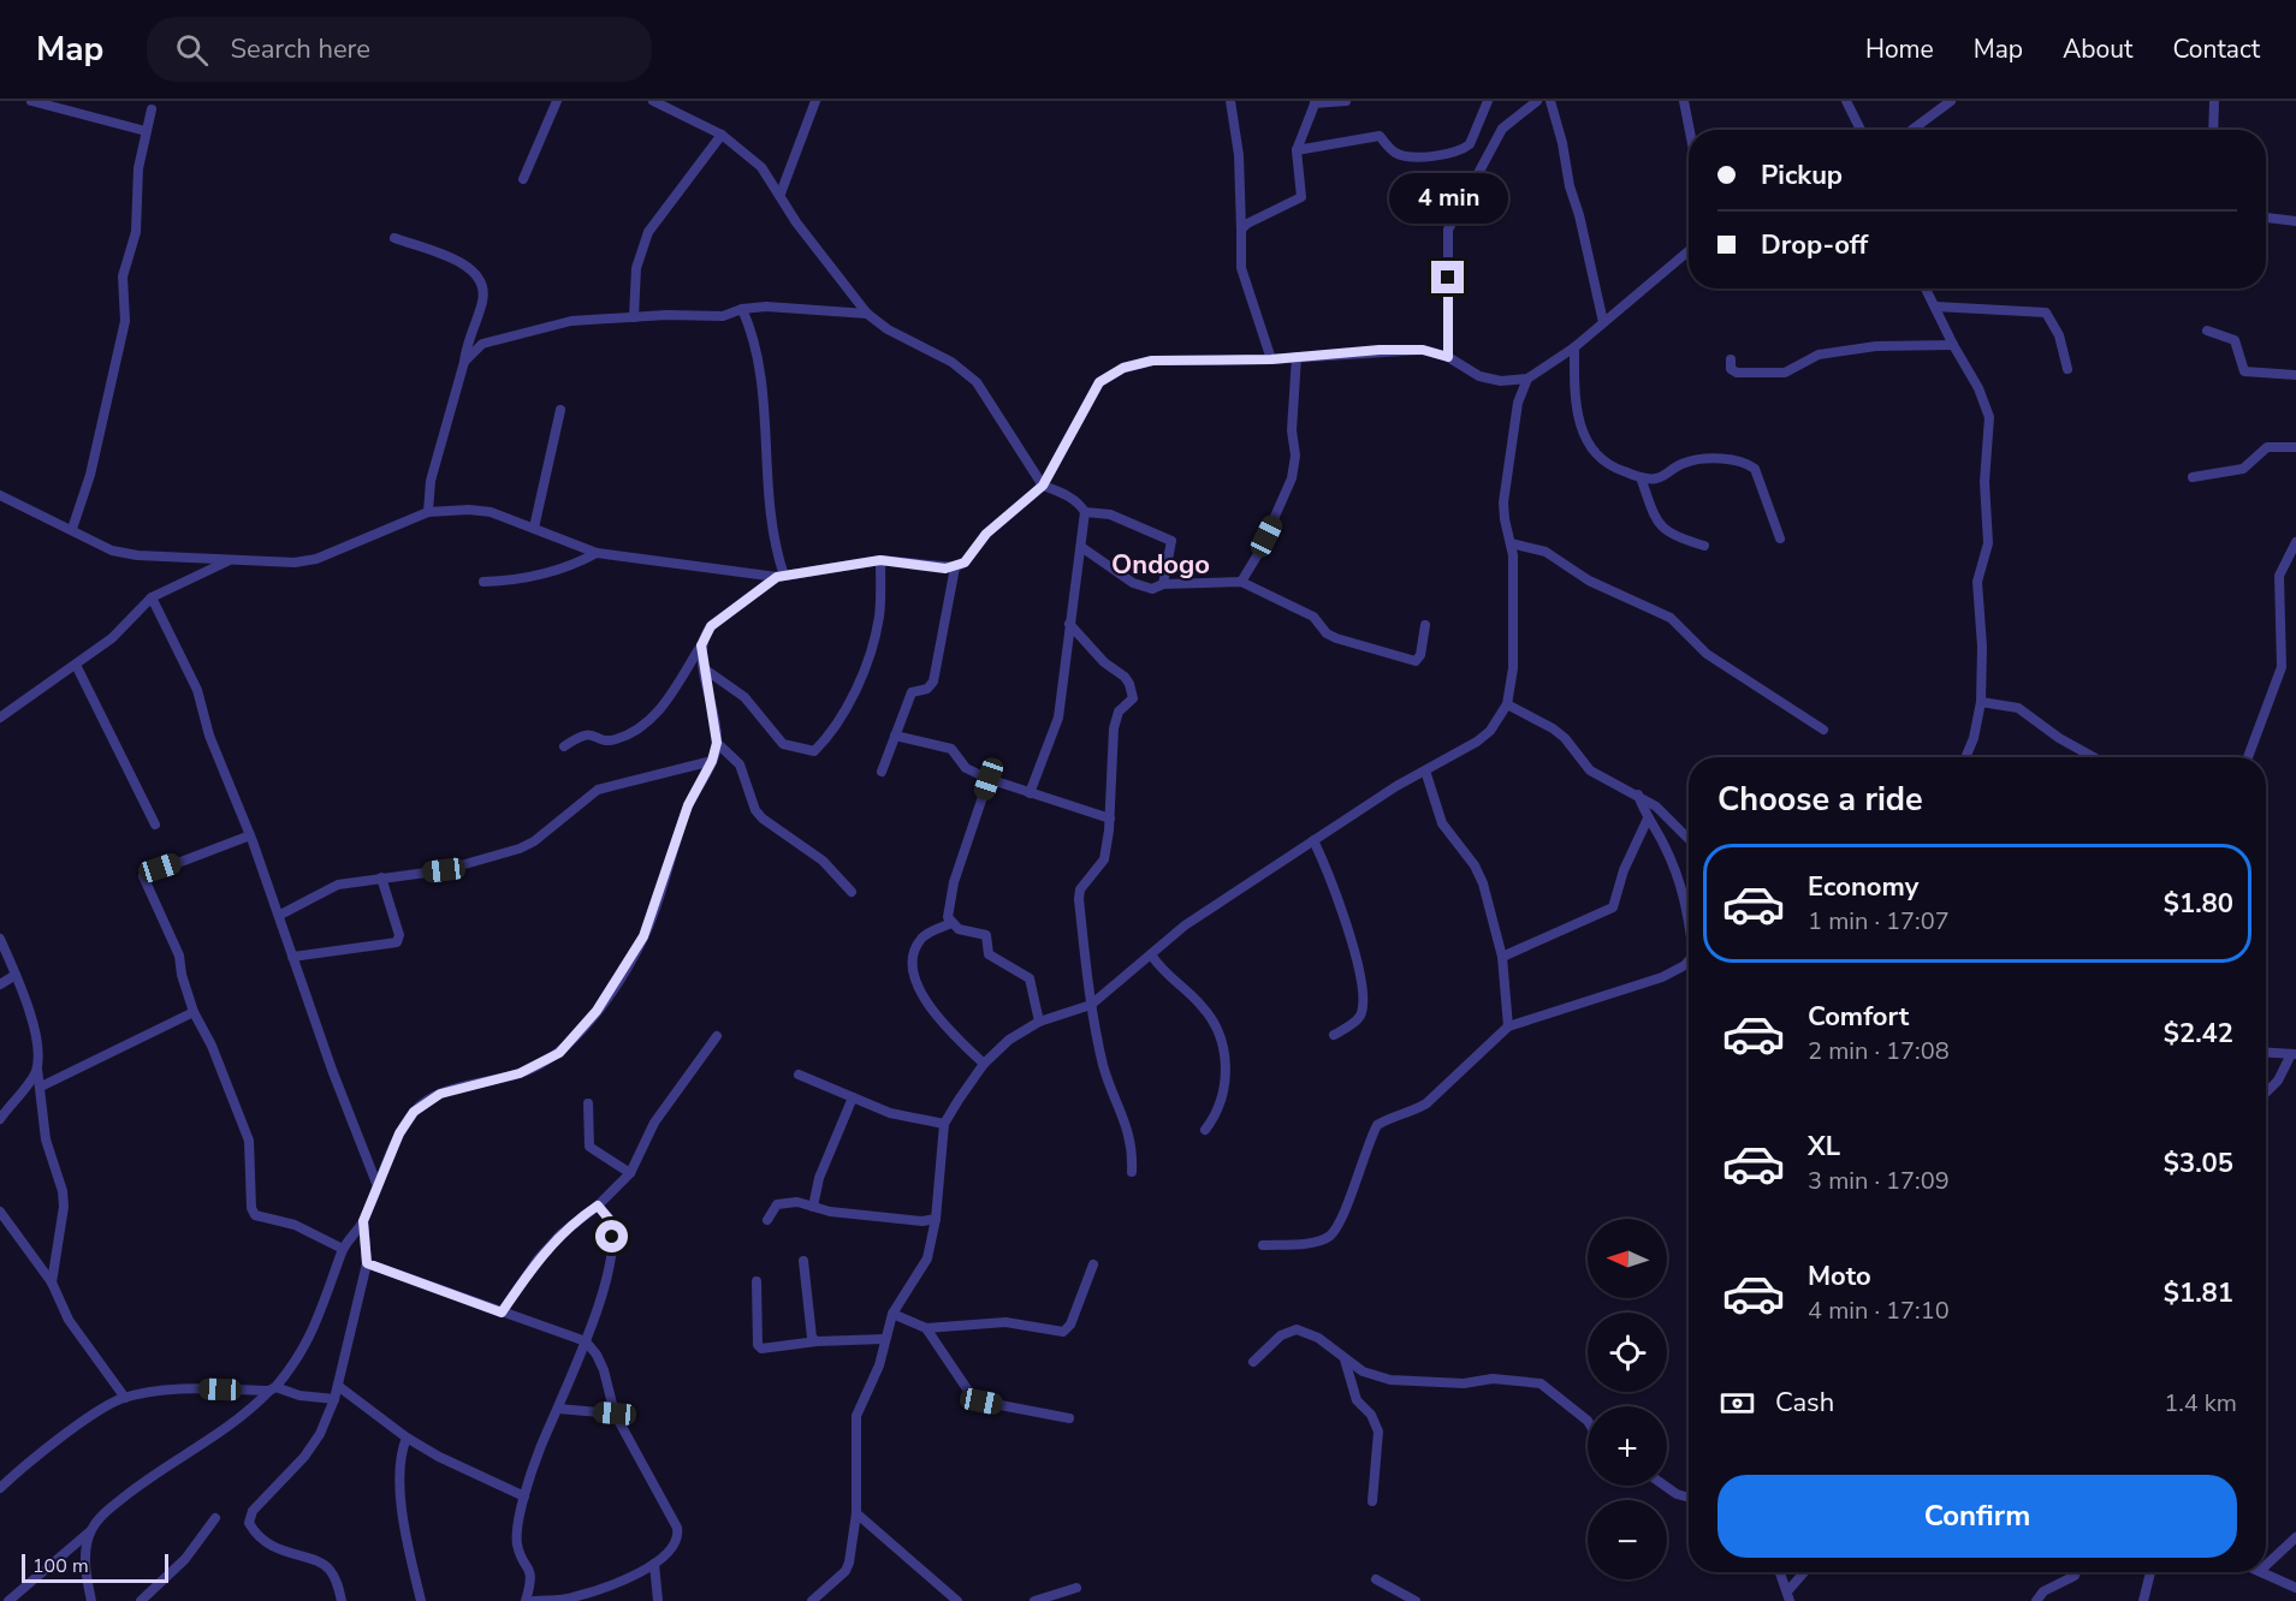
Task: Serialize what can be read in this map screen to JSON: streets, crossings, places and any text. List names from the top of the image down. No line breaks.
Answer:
{"districts":["Ondogo"],"scale_bar":"100 m","north":"left","page":{"header":"Map","search":"Search here","nav":["Home","Map","About","Contact"],"banner":["Pickup","Drop-off"],"bubble":"4 min","heading":"Choose a ride","list":[{"name":"Economy","note":"1 min · 17:07","value":"$1.80"},{"name":"Comfort","note":"2 min · 17:08","value":"$2.42"},{"name":"XL","note":"3 min · 17:09","value":"$3.05"},{"name":"Moto","note":"4 min · 17:10","value":"$1.81"}],"map_buttons":["+","−"],"pay":["Cash","1.4 km"],"buttons":"Confirm","scale":"100 m"}}
